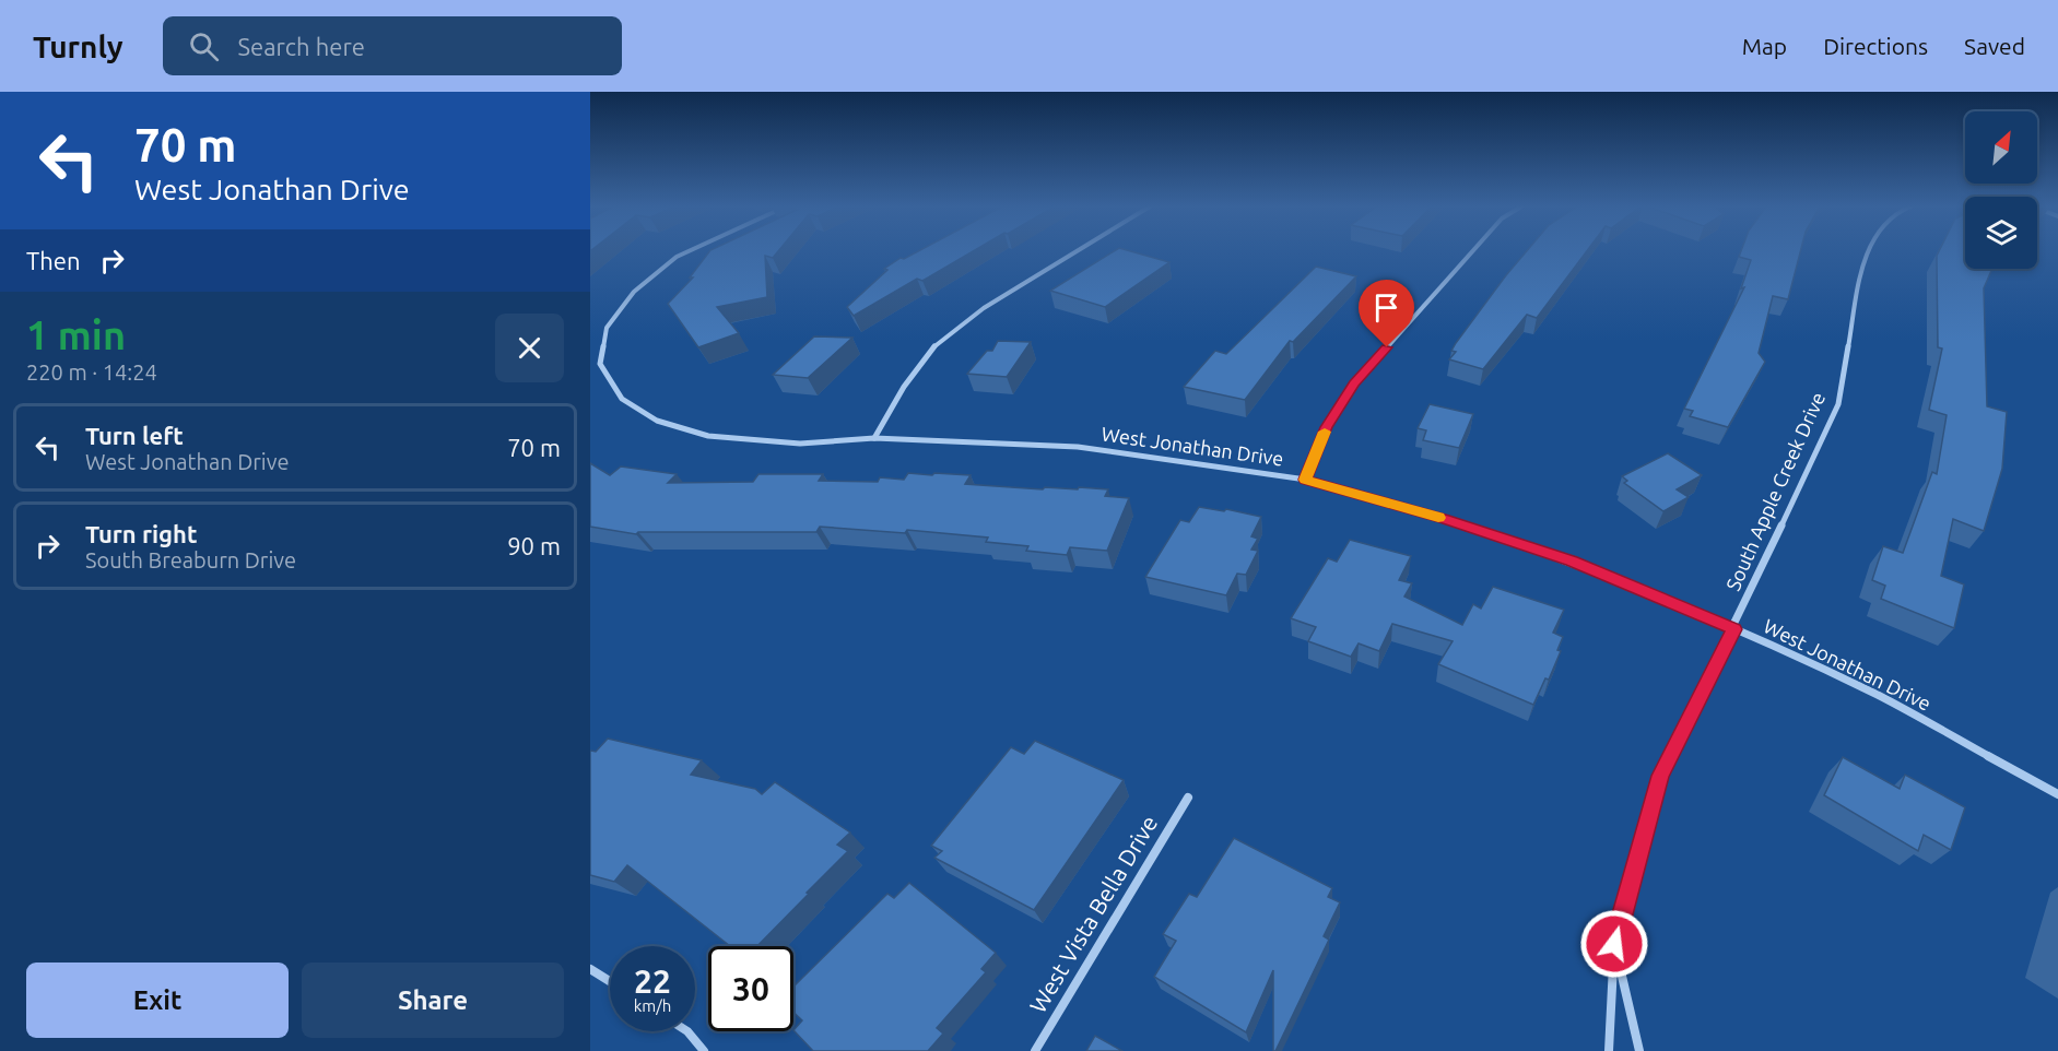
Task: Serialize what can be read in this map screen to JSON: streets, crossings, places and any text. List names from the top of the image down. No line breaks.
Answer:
{"streets":{"street":["West Jonathan Drive","South Apple Creek Drive","West Vista Bella Drive"]},"crossings":[["West Jonathan Drive","South Apple Creek Drive"]],"north":"top right","page":{"header":"Turnly","search":"Search here","nav":["Map","Directions","Saved"],"turn":["70 m","West Jonathan Drive"],"then":"Then","heading":["1 min","220 m · 14:24"],"list":[{"name":"Turn left","note":"West Jonathan Drive","value":"70 m"},{"name":"Turn right","note":"South Breaburn Drive","value":"90 m"}],"speed":"22 km/h","limit":"30","buttons":["Exit","Share"]}}
